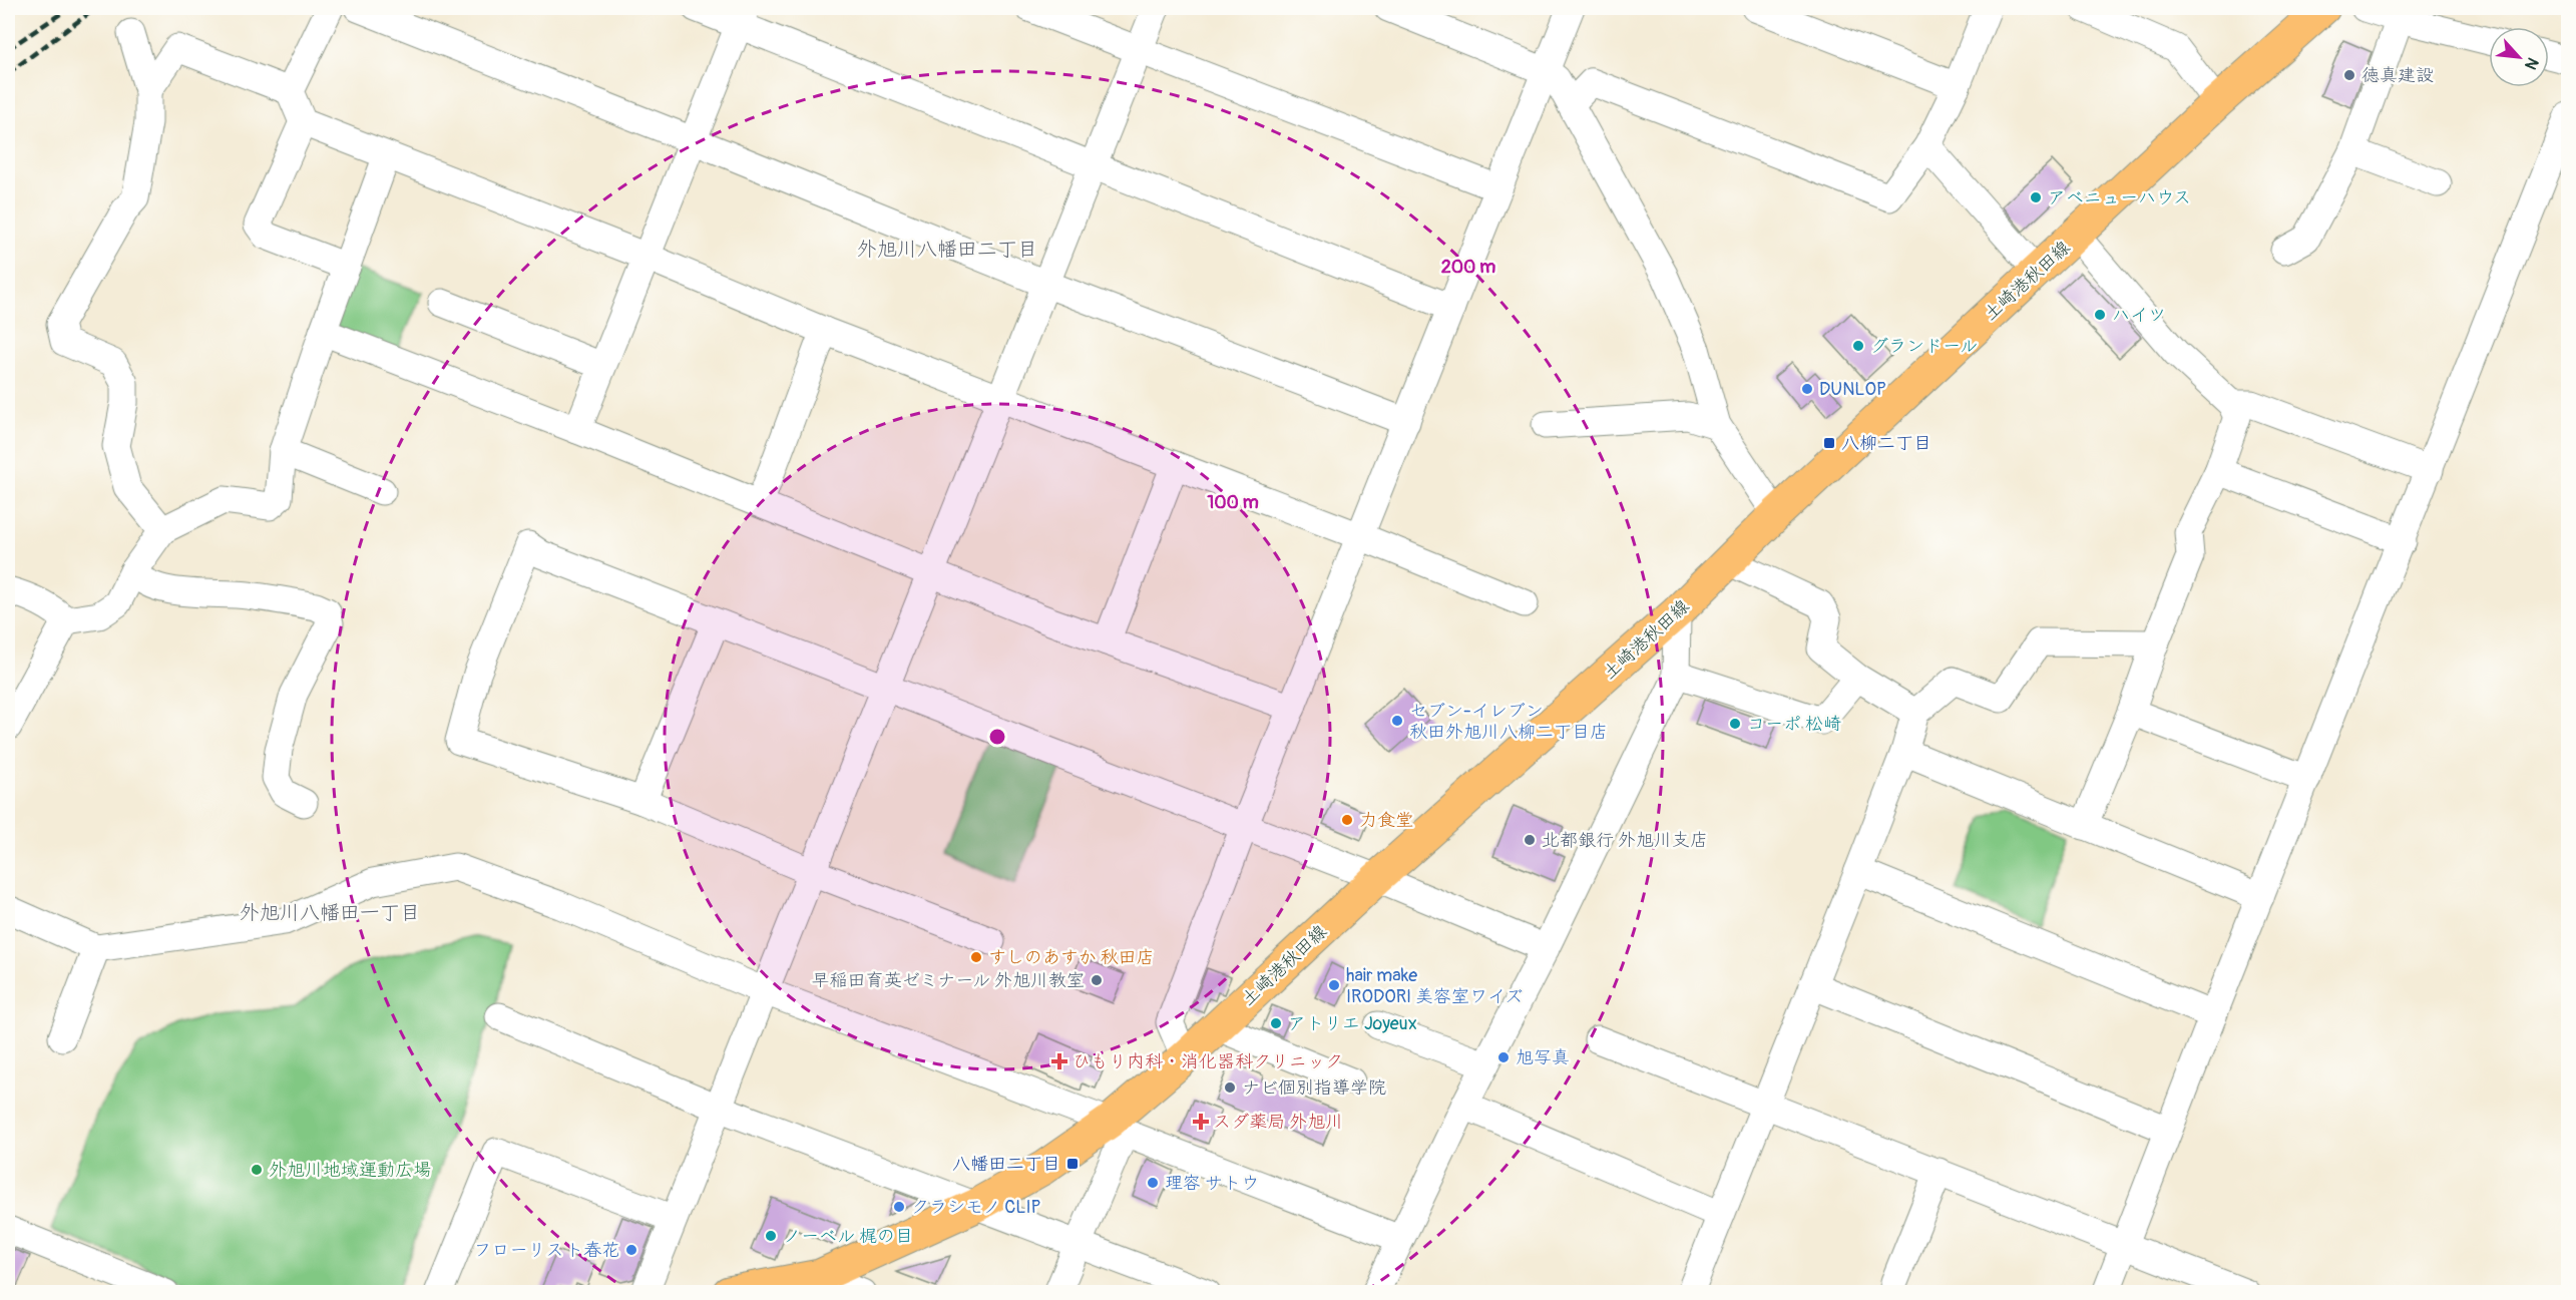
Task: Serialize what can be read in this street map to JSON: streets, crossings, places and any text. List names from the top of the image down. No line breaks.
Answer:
{"streets":{"main road":["土崎港秋田線"]},"districts":["外旭川八幡田二丁目","外旭川八幡田一丁目"],"places":{"other":["徳真建設","アベニューハウス","ハイツ","グランドール","DUNLOP","セブン-イレブン 秋田外旭川八柳二丁目店","コーポ 松崎","力食堂","北都銀行 外旭川支店","すしのあすか 秋田店","早稲田育英ゼミナール 外旭川教室","hair make IRODORI 美容室ワイズ","アトリエ Joyeux","旭写真","ナビ個別指導学院","外旭川地域運動広場","理容 サトウ","クラシモノ CLIP","ノーベル 梶の目","フローリスト春花"],"transit":["八柳二丁目","八幡田二丁目"],"health":["ひもり内科・消化器科クリニック","スダ薬局 外旭川"]},"north":"bottom right","rings":["200 m","100 m"]}
